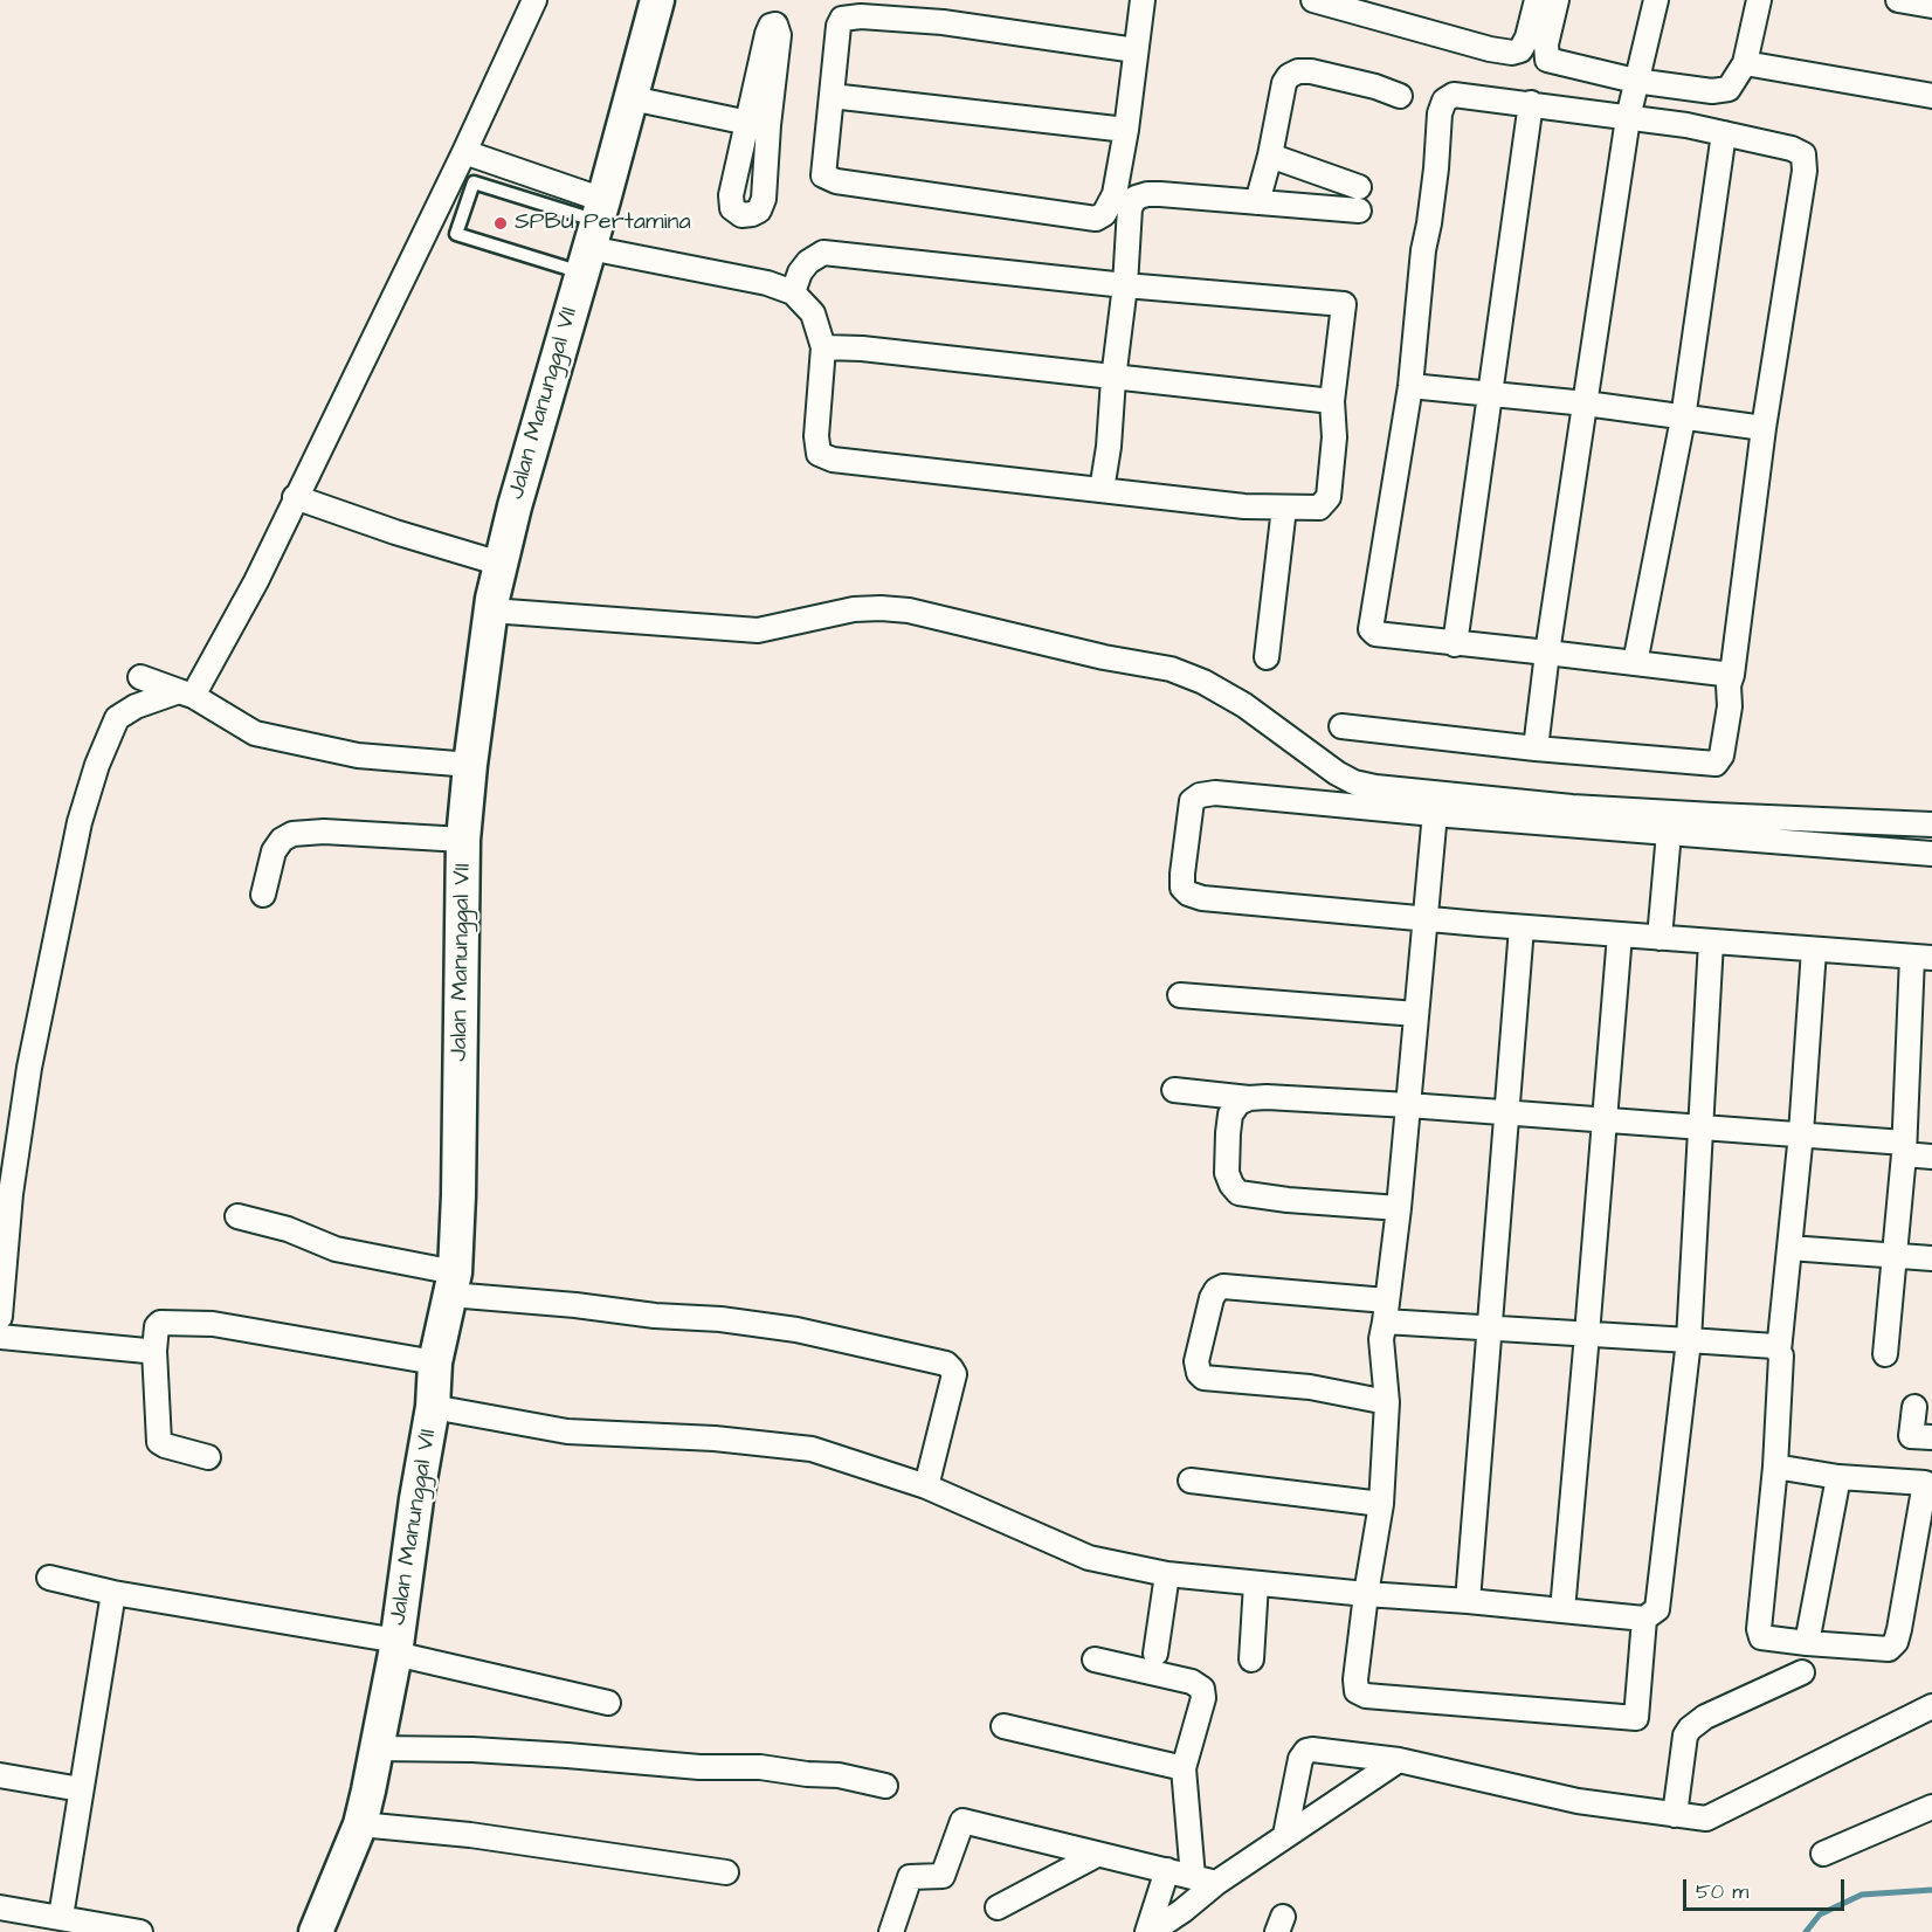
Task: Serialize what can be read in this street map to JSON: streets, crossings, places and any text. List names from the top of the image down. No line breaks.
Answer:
{"streets":{"street":["Jalan Manunggal VII"]},"places":["SPBU Pertamina"],"scale_bar":"50 m"}
